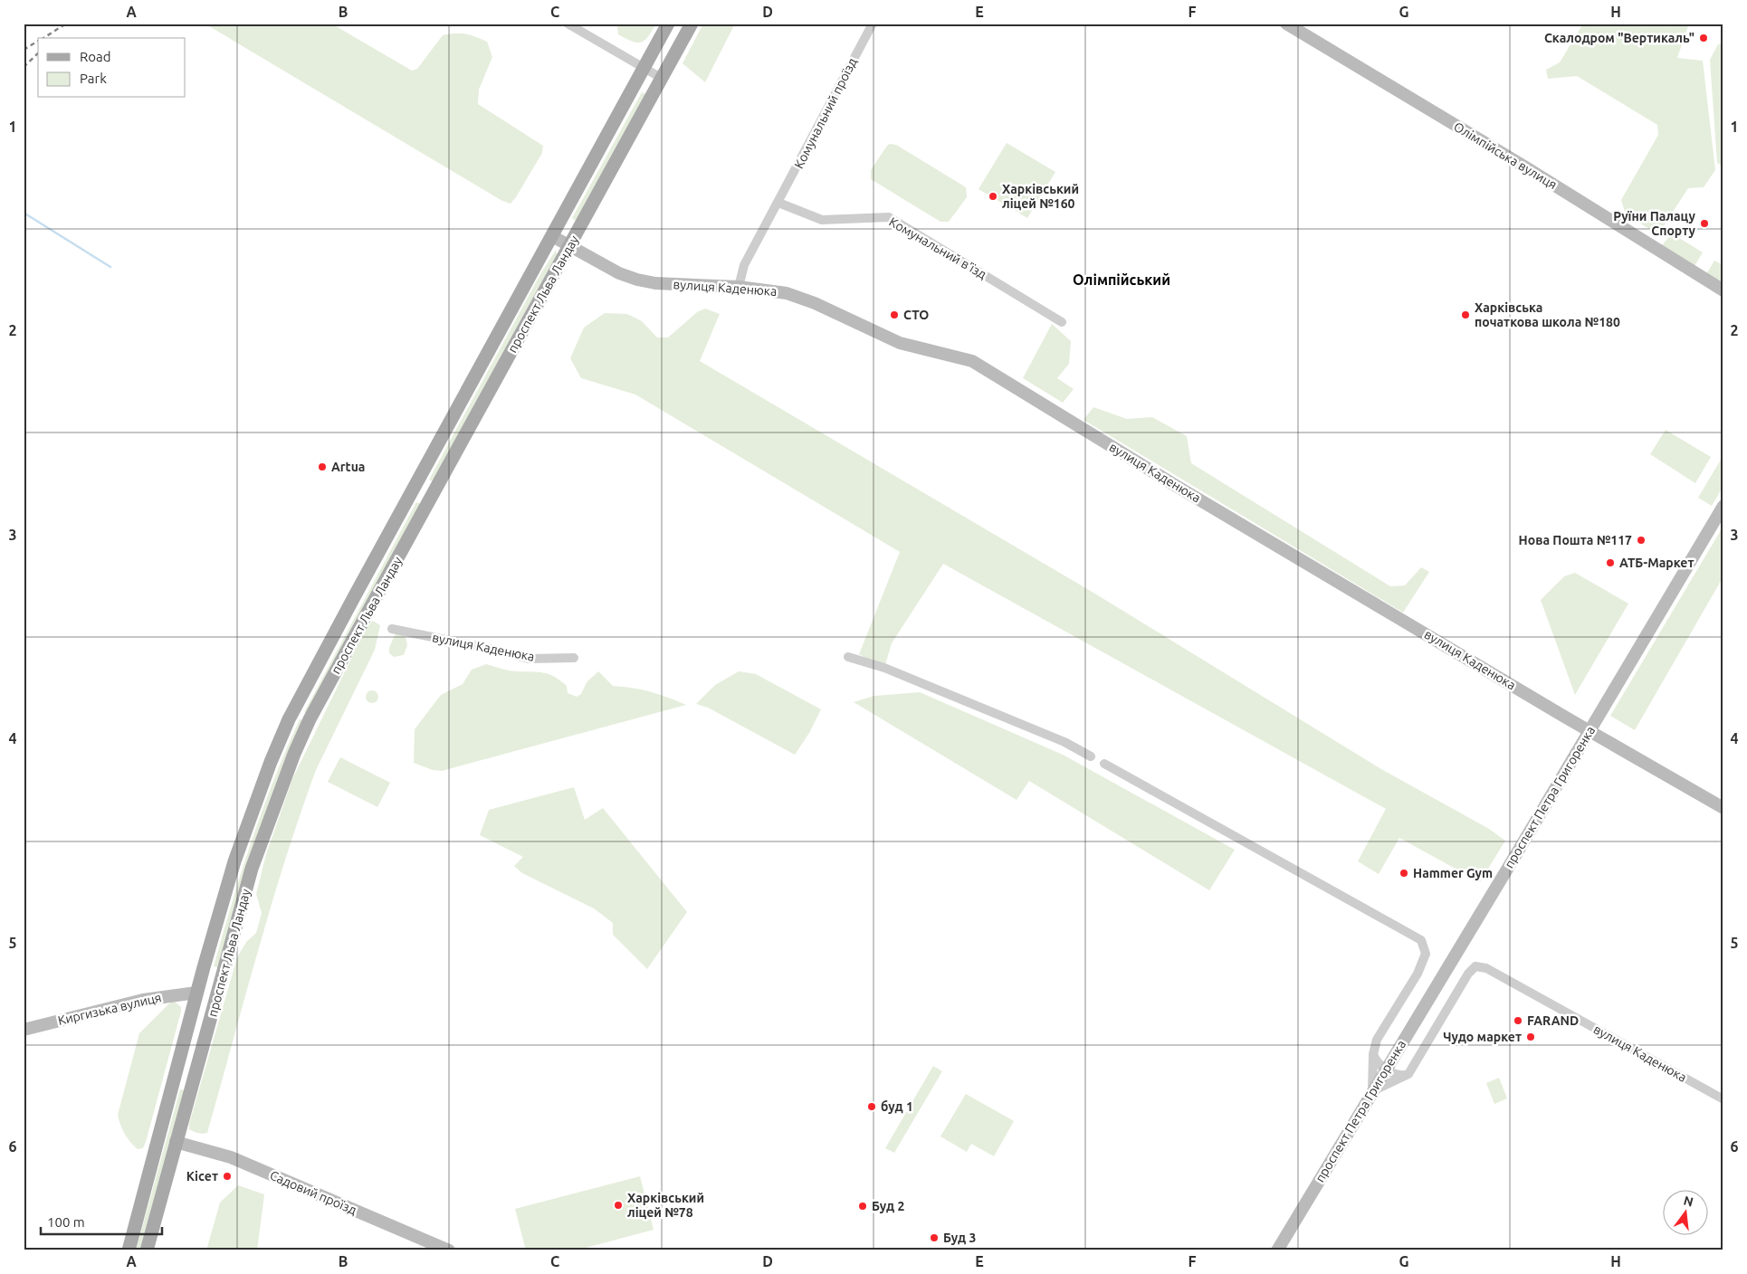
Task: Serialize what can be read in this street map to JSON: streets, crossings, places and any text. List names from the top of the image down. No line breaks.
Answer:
{"streets":{"main road":["проспект Льва Ландау"],"street":["Комунальний проїзд","Олімпійська вулиця","Комунальний в’їзд","вулиця Каденюка","проспект Петра Григоренка","Киргизька вулиця","Садовий проїзд"]},"crossings":[["Комунальний проїзд","Комунальний в’їзд"],["Комунальний проїзд","вулиця Каденюка"],["вулиця Каденюка","проспект Льва Ландау"],["вулиця Каденюка","проспект Петра Григоренка"],["проспект Льва Ландау","Киргизька вулиця"],["проспект Льва Ландау","Садовий проїзд"]],"districts":["Олімпійський"],"places":["Скалодром \"Вертикаль\"","Харківський ліцей №160","Руїни Палацу Спорту","СТО","Харківська початкова школа №180","Artua","Нова Пошта №117","АТБ-Маркет","Hammer Gym","FARAND","Чудо маркет","буд 1","Кісет","Харківський ліцей №78","Буд 2","Буд 3"],"legend":["Road","Park"],"scale_bar":"100 m","north":"top","grid":{"columns":["A","B","C","D","E","F","G","H"],"rows":["1","2","3","4","5","6"]}}
